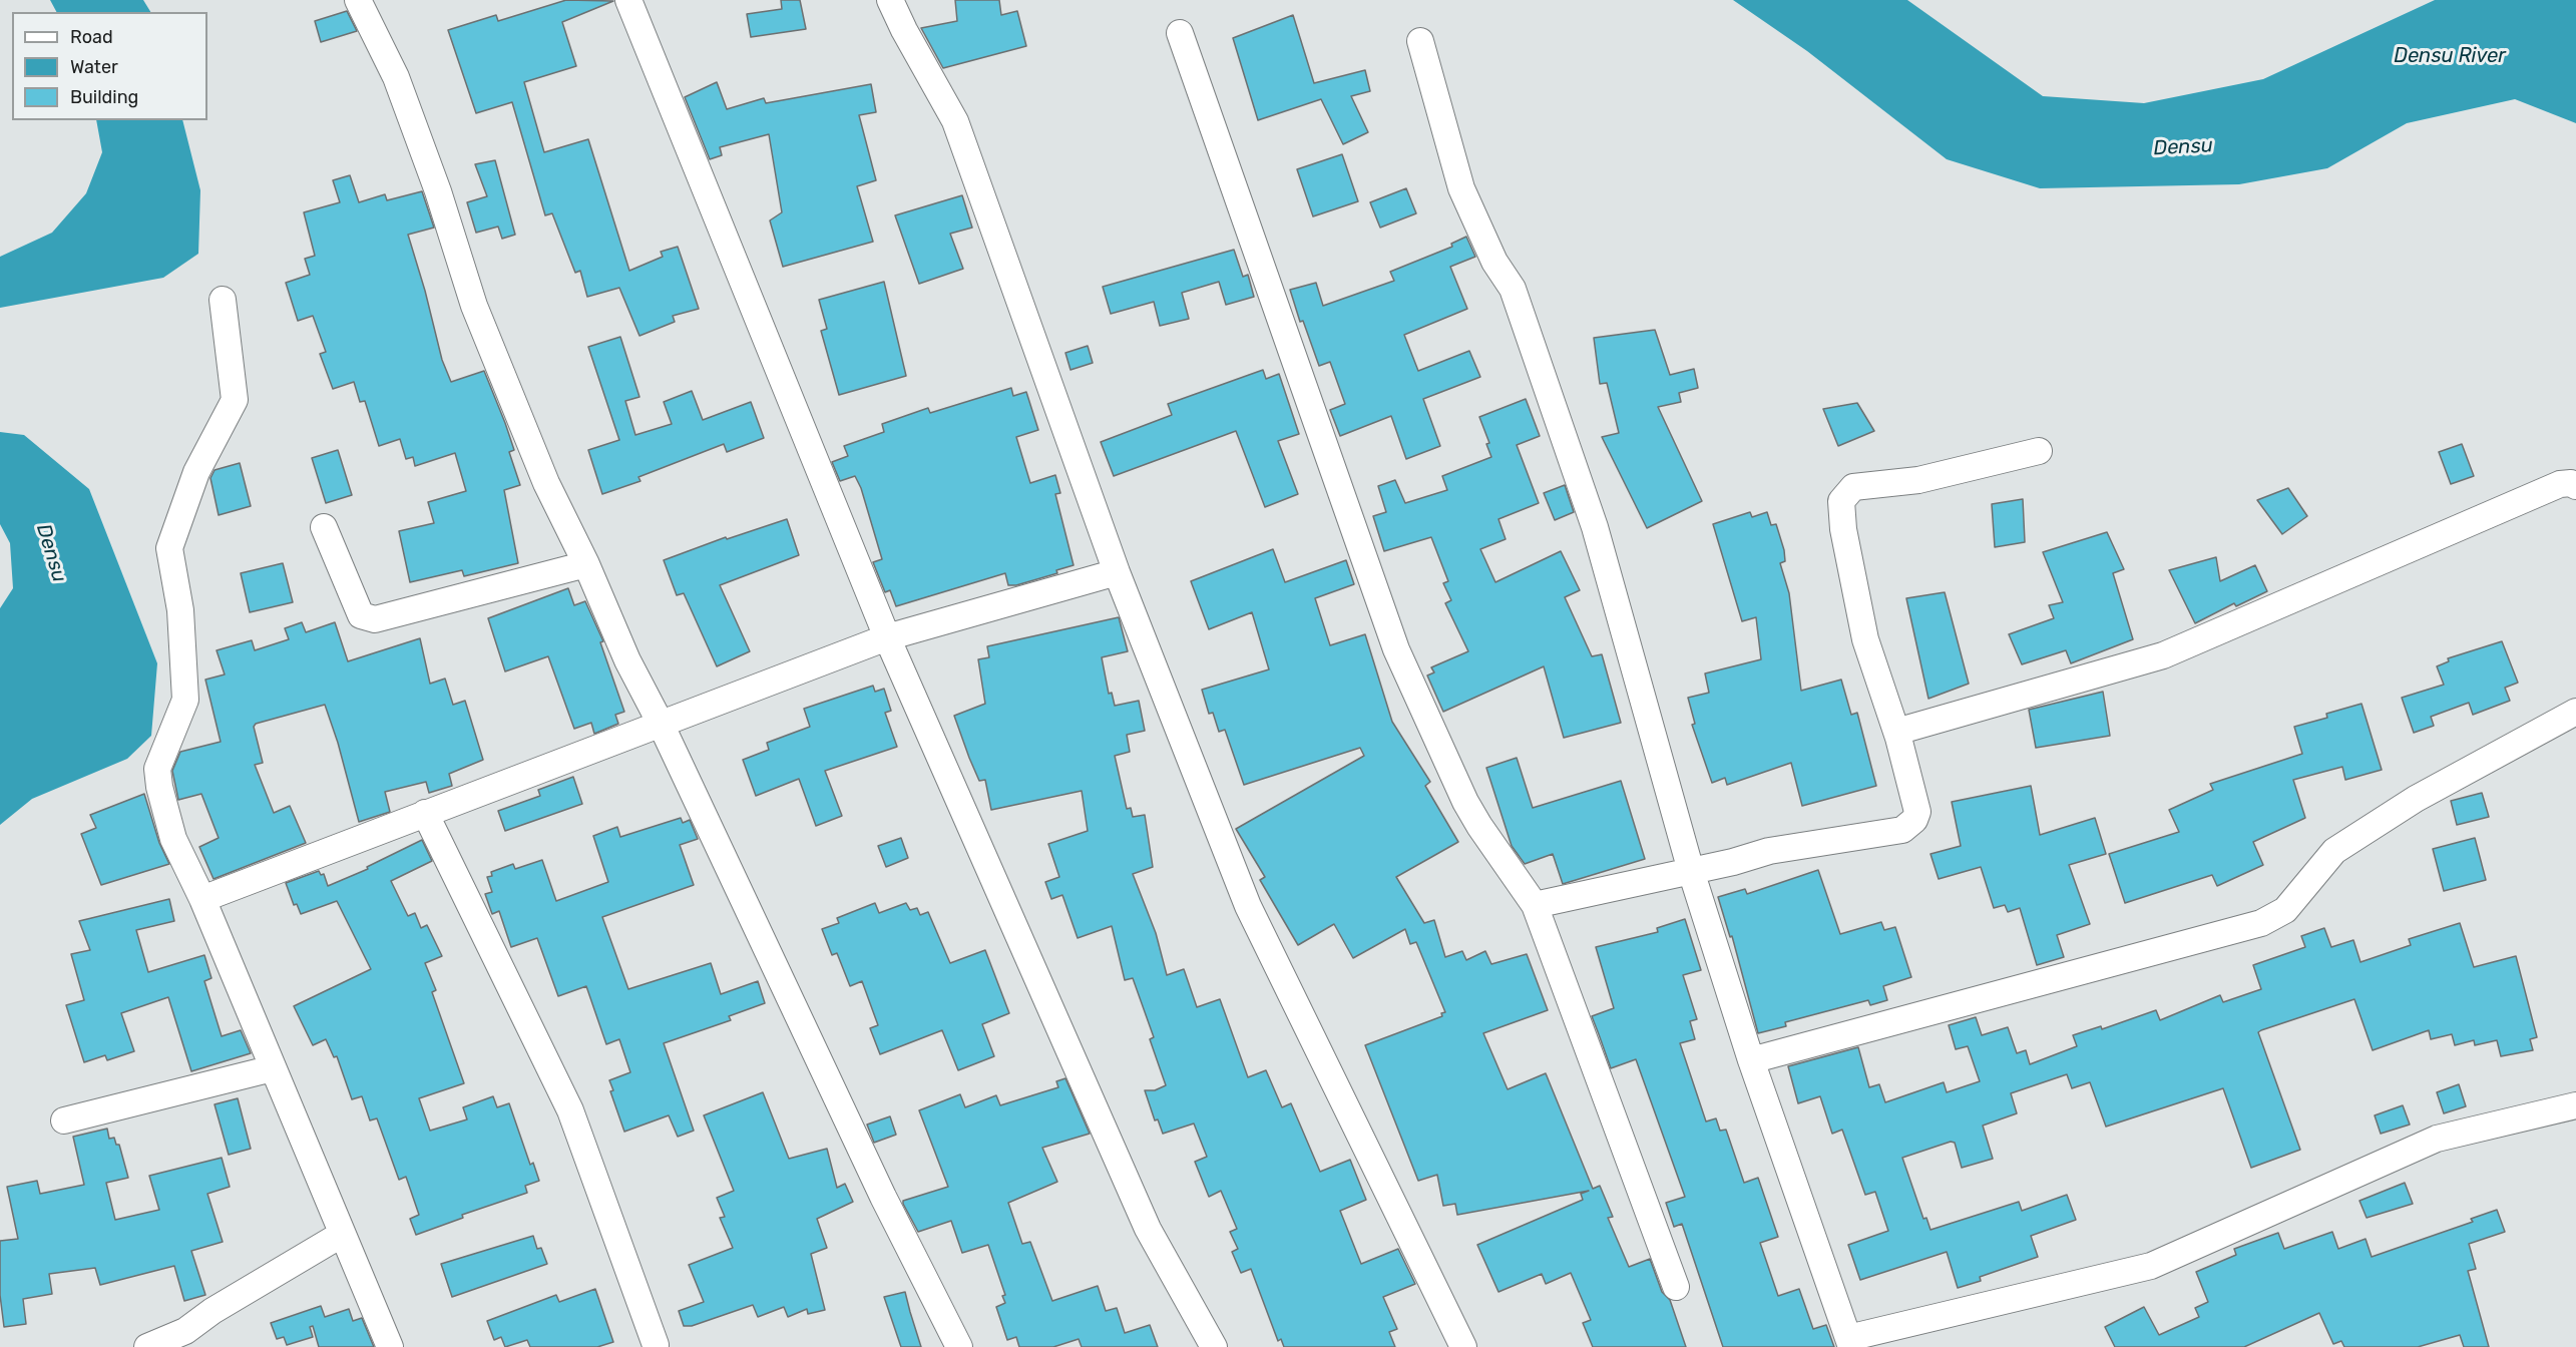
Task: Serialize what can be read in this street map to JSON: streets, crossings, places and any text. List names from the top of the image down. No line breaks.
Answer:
{"water":["Densu River","Densu"],"legend":["Road","Water","Building"]}
